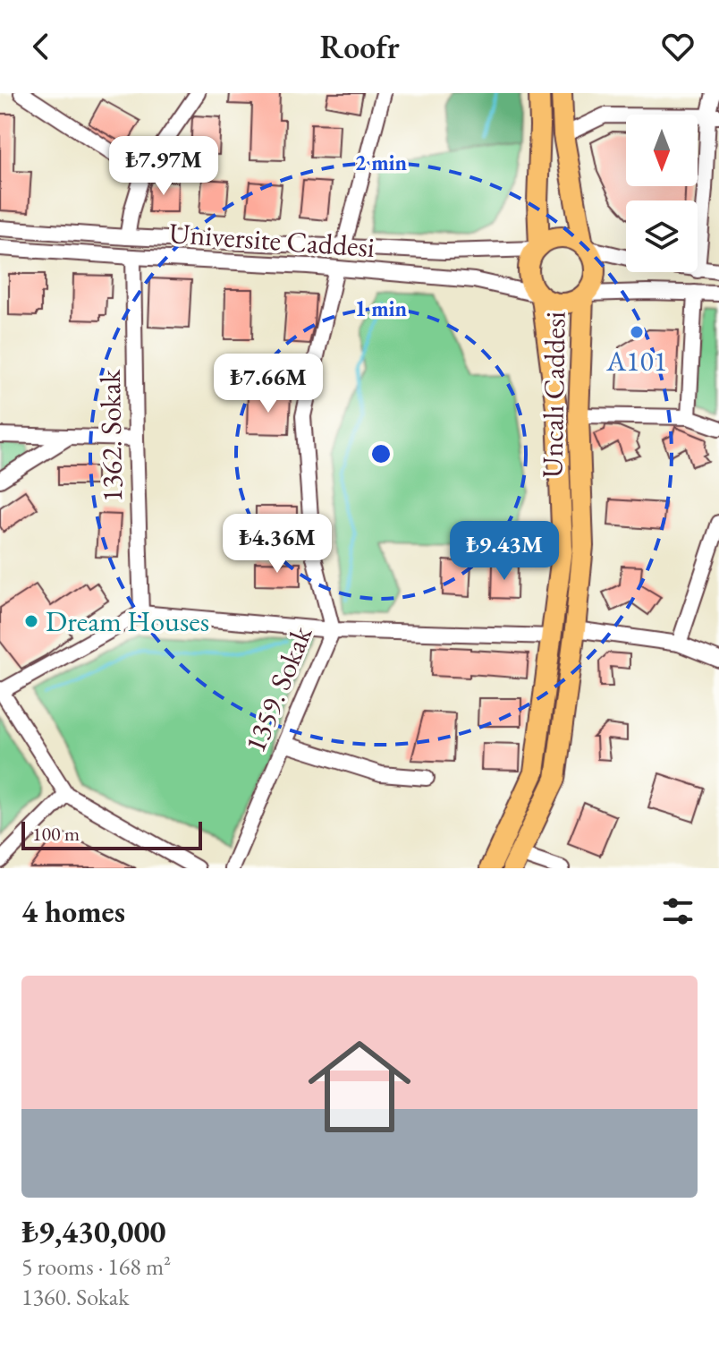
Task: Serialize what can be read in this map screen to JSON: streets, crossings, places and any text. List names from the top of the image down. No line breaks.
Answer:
{"streets":{"main road":["Uncalı Caddesi"],"street":["Universite Caddesi","1362. Sokak","1359. Sokak"]},"crossings":[["Universite Caddesi","Uncalı Caddesi"],["Universite Caddesi","1362. Sokak"],["Universite Caddesi","1359. Sokak"]],"places":["A101","Dream Houses"],"scale_bar":"100 m","north":"bottom","page":{"header":"Roofr","price":["₺7.97M","₺7.66M","₺4.36M","₺9.43M"],"scale":"100 m","heading":"4 homes","list":[{"name":"₺9,430,000","note":"5 rooms · 168 m² · 1360. Sokak"}]},"rings":["2 min","1 min"]}
